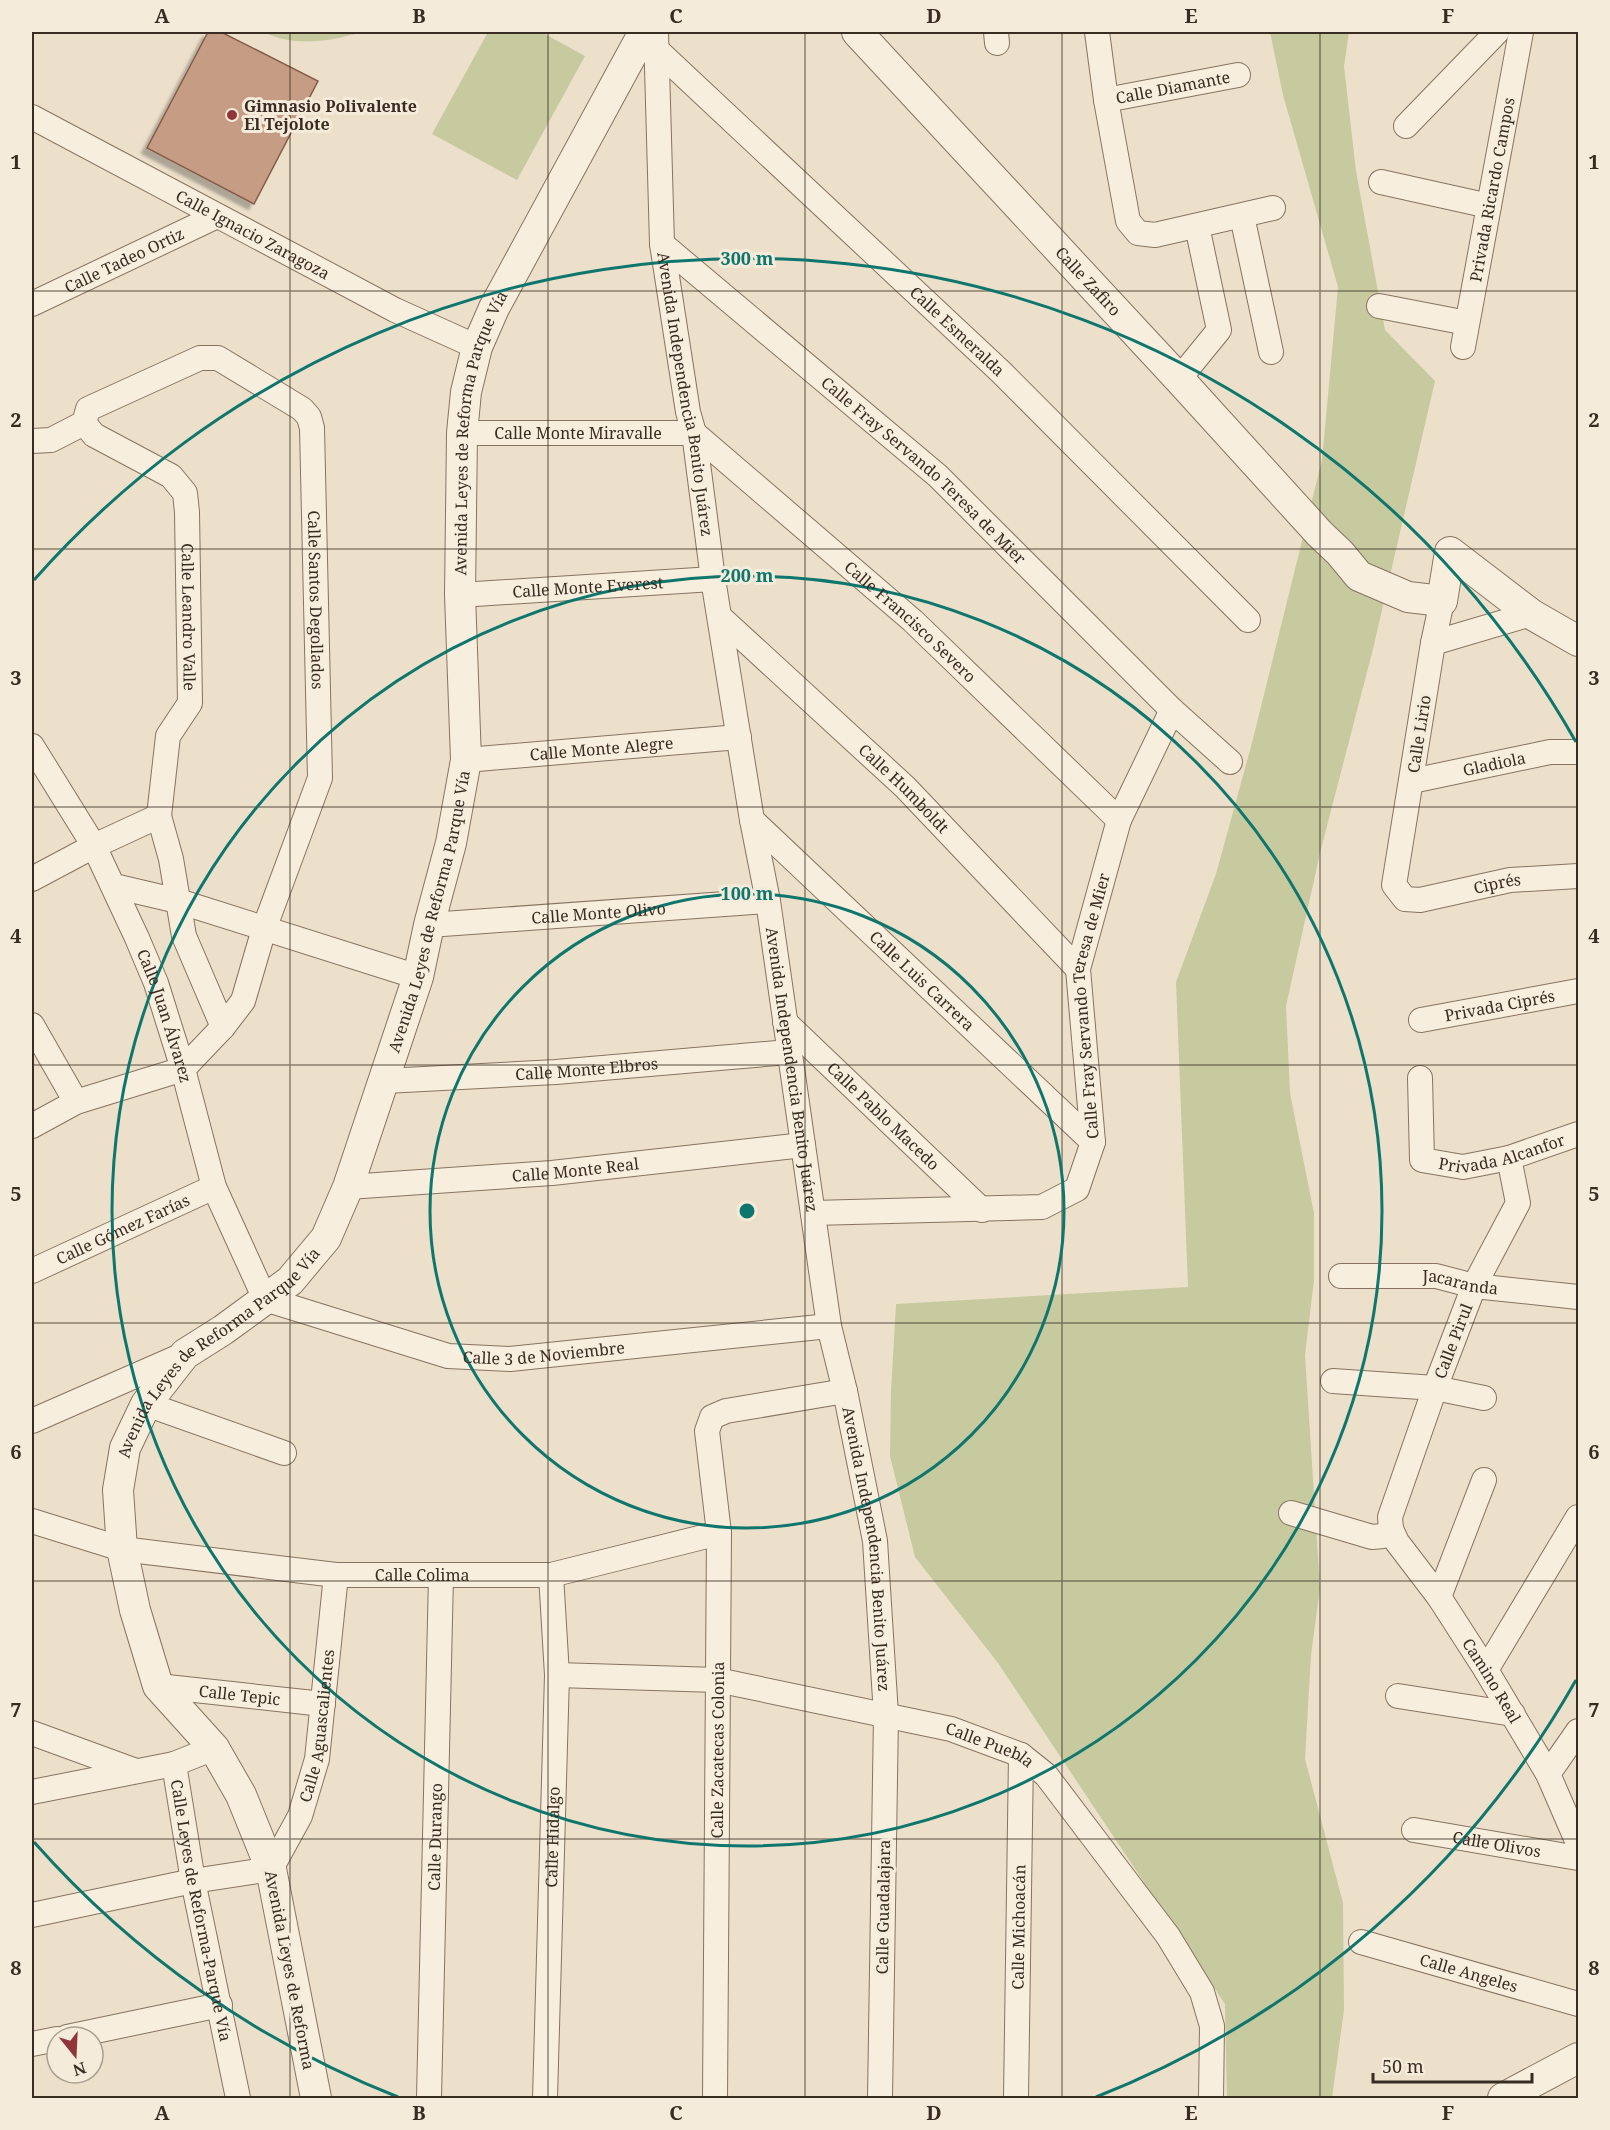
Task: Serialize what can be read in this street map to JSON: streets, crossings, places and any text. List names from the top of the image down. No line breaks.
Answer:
{"streets":{"street":["Calle Diamante","Privada Ricardo Campos","Calle Ignacio Zaragoza","Calle Tadeo Ortiz","Calle Zafiro","Calle Esmeralda","Avenida Independencia Benito Juárez","Calle Monte Miravalle","Avenida Leyes de Reforma Parque Vía","Calle Fray Servando Teresa de Mier","Calle Monte Everest","Calle Santos Degollados","Calle Leandro Valle","Calle Francisco Severo","Calle Lirio","Calle Monte Alegre","Gladiola","Calle Humboldt","Ciprés","Calle Monte Olivo","Calle Luis Carrera","Privada Ciprés","Calle Juan Álvarez","Calle Monte Elbros","Calle Pablo Macedo","Privada Alcanfor","Calle Monte Real","Calle Gómez Farías","Jacaranda","Calle Pirul","Calle 3 de Noviembre","Calle Colima","Camino Real","Calle Tepic","Calle Aguascalientes","Calle Puebla","Calle Zacatecas Colonia","Calle Durango","Calle Hidalgo","Calle Olivos","Calle Guadalajara","Calle Leyes de Reforma-Parque Vía","Calle Michoacán","Avenida Leyes de Reforma","Calle Angeles"]},"crossings":[["Calle Ignacio Zaragoza","Calle Tadeo Ortiz"],["Calle Ignacio Zaragoza","Avenida Leyes de Reforma Parque Vía"],["Calle Zafiro","Calle Lirio"],["Calle Esmeralda","Avenida Independencia Benito Juárez"],["Calle Esmeralda","Avenida Leyes de Reforma Parque Vía"],["Avenida Independencia Benito Juárez","Calle Monte Miravalle"],["Avenida Independencia Benito Juárez","Avenida Leyes de Reforma Parque Vía"],["Avenida Independencia Benito Juárez","Calle Fray Servando Teresa de Mier"],["Avenida Independencia Benito Juárez","Calle Monte Everest"],["Avenida Independencia Benito Juárez","Calle Francisco Severo"],["Avenida Independencia Benito Juárez","Calle Monte Alegre"],["Avenida Independencia Benito Juárez","Calle Humboldt"],["Avenida Independencia Benito Juárez","Calle Monte Olivo"],["Avenida Independencia Benito Juárez","Calle Luis Carrera"],["Avenida Independencia Benito Juárez","Calle Monte Elbros"],["Avenida Independencia Benito Juárez","Calle Pablo Macedo"],["Avenida Independencia Benito Juárez","Calle Monte Real"],["Avenida Independencia Benito Juárez","Calle 3 de Noviembre"],["Avenida Independencia Benito Juárez","Calle Puebla"],["Avenida Independencia Benito Juárez","Calle Zacatecas Colonia"],["Avenida Independencia Benito Juárez","Calle Guadalajara"],["Calle Monte Miravalle","Avenida Leyes de Reforma Parque Vía"],["Calle Monte Miravalle","Calle Francisco Severo"],["Avenida Leyes de Reforma Parque Vía","Calle Monte Everest"],["Avenida Leyes de Reforma Parque Vía","Calle Monte Alegre"],["Avenida Leyes de Reforma Parque Vía","Calle Monte Olivo"],["Avenida Leyes de Reforma Parque Vía","Calle Juan Álvarez"],["Avenida Leyes de Reforma Parque Vía","Calle Monte Elbros"],["Avenida Leyes de Reforma Parque Vía","Calle Monte Real"],["Avenida Leyes de Reforma Parque Vía","Calle 3 de Noviembre"],["Avenida Leyes de Reforma Parque Vía","Calle Colima"],["Avenida Leyes de Reforma Parque Vía","Calle Tepic"],["Avenida Leyes de Reforma Parque Vía","Avenida Leyes de Reforma"],["Calle Fray Servando Teresa de Mier","Calle Francisco Severo"],["Calle Fray Servando Teresa de Mier","Calle Humboldt"],["Calle Fray Servando Teresa de Mier","Calle Luis Carrera"],["Calle Fray Servando Teresa de Mier","Calle Pablo Macedo"],["Calle Santos Degollados","Calle Leandro Valle"],["Calle Santos Degollados","Calle Juan Álvarez"],["Calle Lirio","Gladiola"],["Calle Lirio","Ciprés"],["Calle Juan Álvarez","Calle Gómez Farías"],["Calle Juan Álvarez","Calle 3 de Noviembre"],["Privada Alcanfor","Calle Pirul"],["Jacaranda","Calle Pirul"],["Calle Pirul","Camino Real"],["Calle Colima","Calle Aguascalientes"],["Calle Colima","Calle Zacatecas Colonia"],["Calle Colima","Calle Durango"],["Calle Colima","Calle Hidalgo"],["Calle Tepic","Calle Aguascalientes"],["Calle Aguascalientes","Avenida Leyes de Reforma"],["Calle Puebla","Calle Zacatecas Colonia"],["Calle Puebla","Calle Hidalgo"],["Calle Puebla","Calle Guadalajara"],["Calle Puebla","Calle Michoacán"],["Calle Leyes de Reforma-Parque Vía","Avenida Leyes de Reforma"]],"places":["Gimnasio Polivalente El Tejolote"],"scale_bar":"50 m","north":"bottom","grid":{"columns":["A","B","C","D","E","F"],"rows":["1","2","3","4","5","6","7","8"]},"rings":["300 m","200 m","100 m"]}
